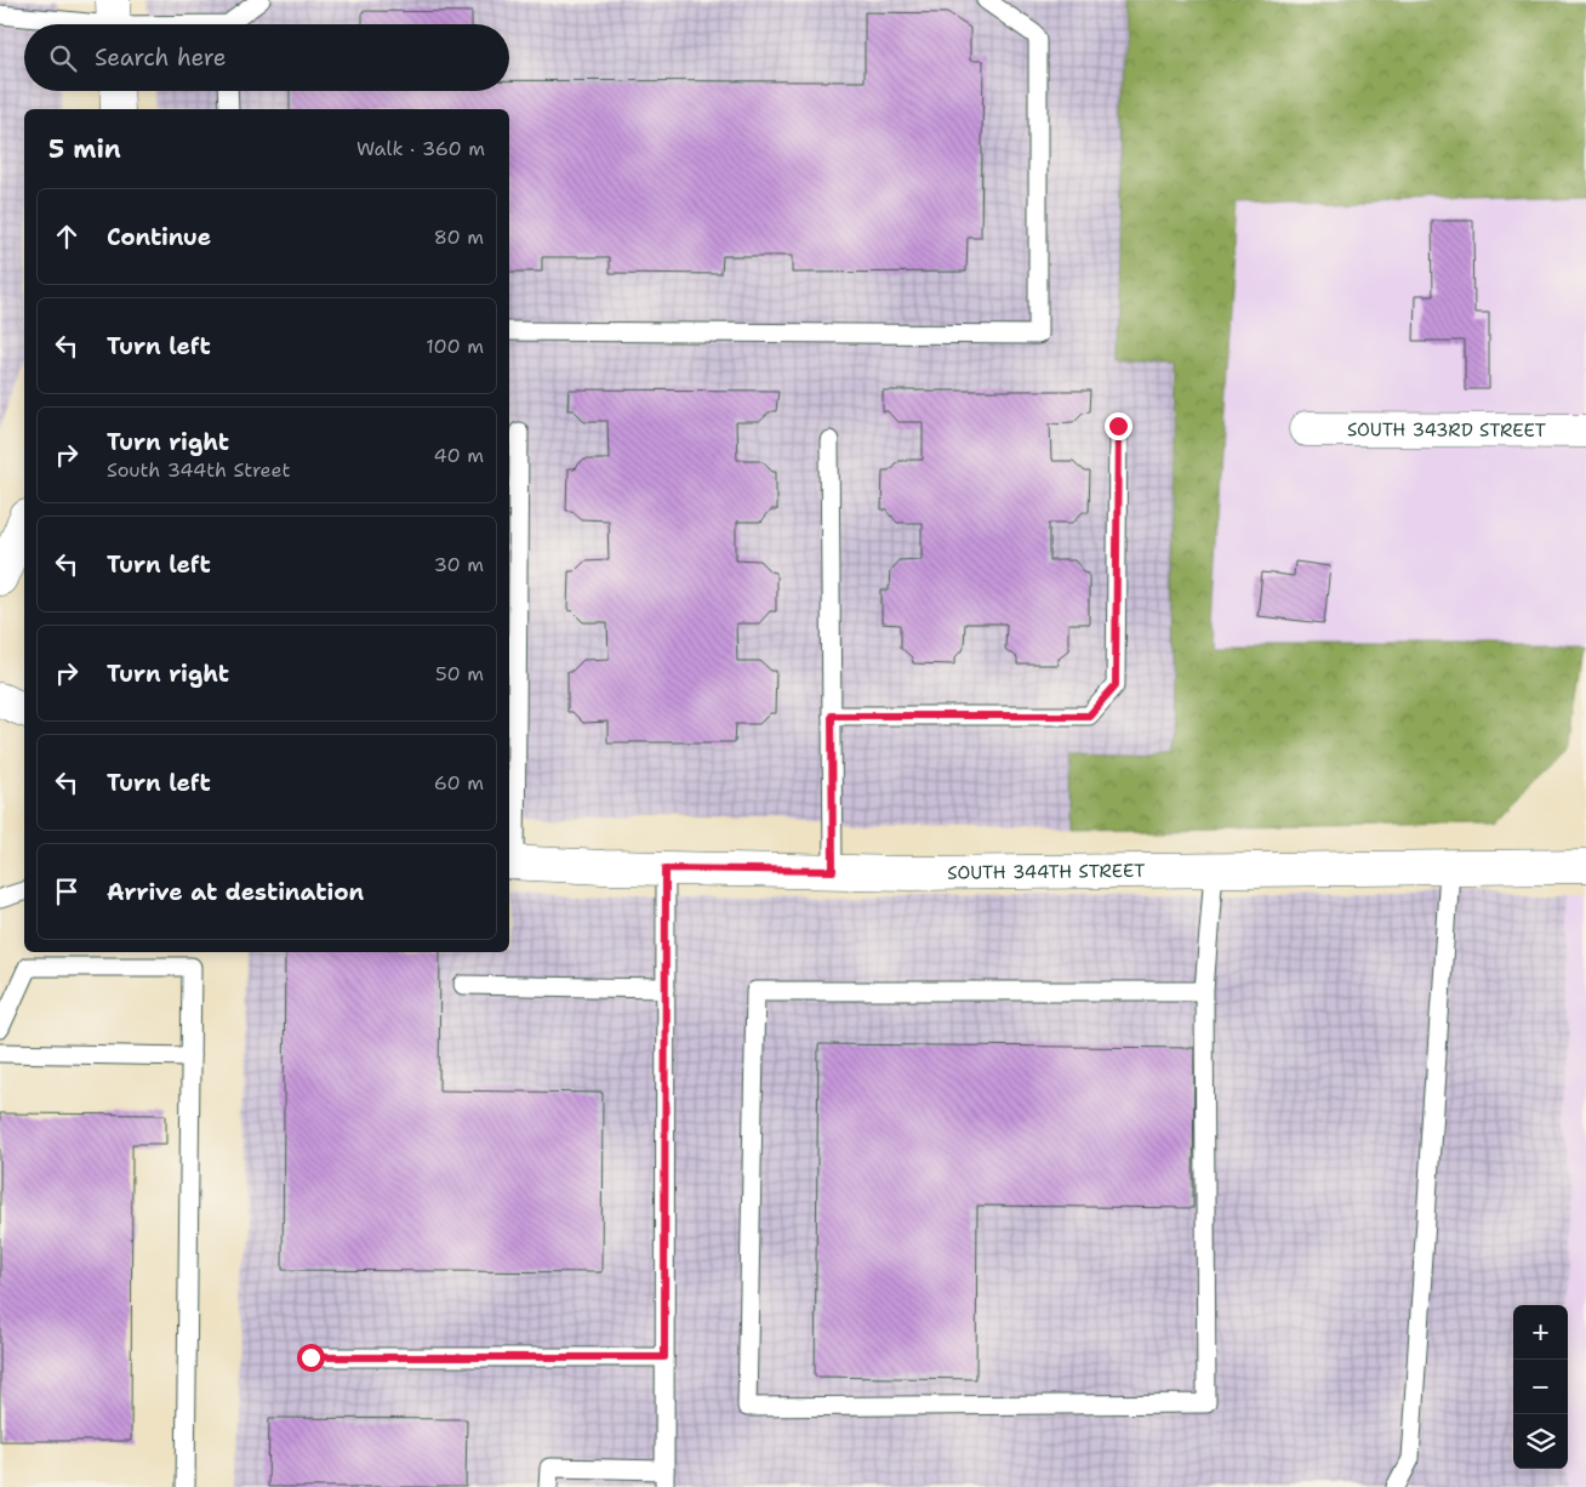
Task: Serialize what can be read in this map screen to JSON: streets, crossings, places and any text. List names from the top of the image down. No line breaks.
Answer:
{"streets":{"street":["SOUTH 343RD STREET","SOUTH 344TH STREET"]},"page":{"search":"Search here","heading":["5 min","Walk · 360 m"],"list":[["Continue","80 m"],["Turn left","100 m"],["Turn right","South 344th Street","40 m"],["Turn left","30 m"],["Turn right","50 m"],["Turn left","60 m"],"Arrive at destination"],"map_buttons":["+","−"]}}
